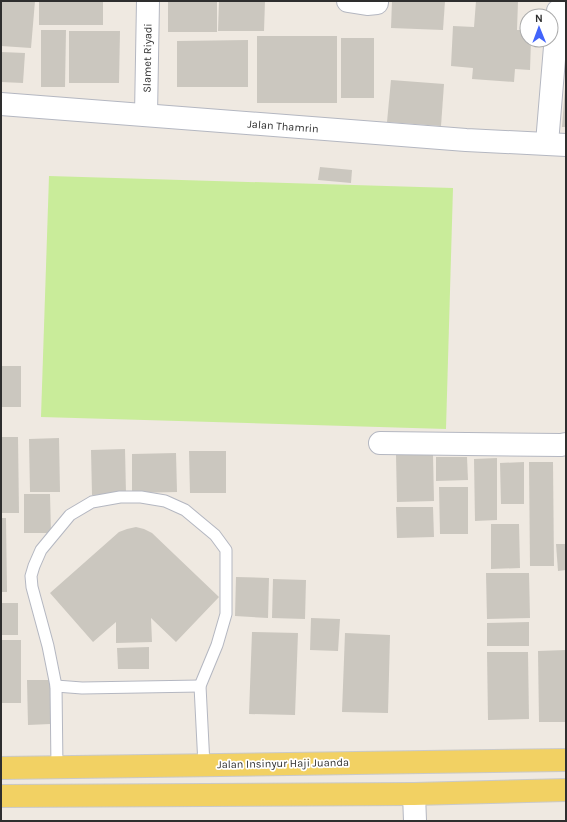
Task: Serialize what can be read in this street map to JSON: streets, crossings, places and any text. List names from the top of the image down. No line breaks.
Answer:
{"streets":{"main road":["Jalan Insinyur Haji Juanda"],"street":["Slamet Riyadi","Jalan Thamrin"]},"crossings":[["Slamet Riyadi","Jalan Thamrin"]],"north":"top"}
